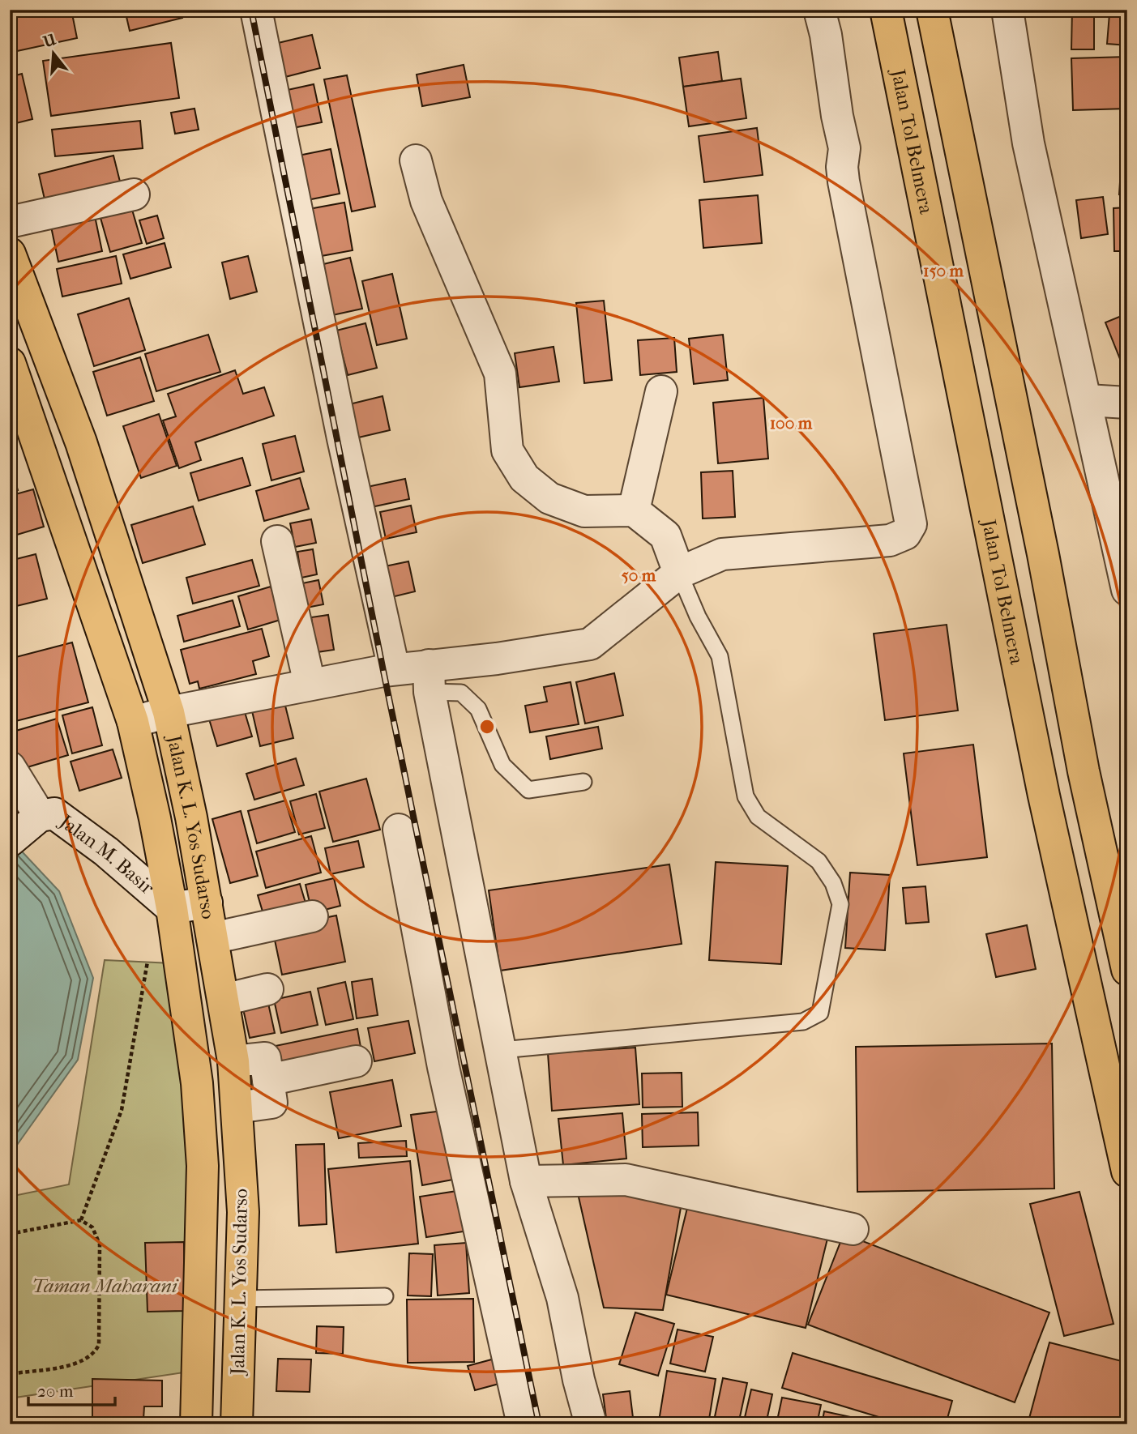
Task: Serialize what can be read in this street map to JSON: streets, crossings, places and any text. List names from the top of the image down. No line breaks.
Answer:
{"streets":{"highway":["Jalan Tol Belmera","Jalan K. L. Yos Sudarso"],"street":["Jalan M. Basir"]},"crossings":[["Jalan K. L. Yos Sudarso","Jalan M. Basir"]],"parks":["Taman Maharani"],"scale_bar":"20 m","north":"top","rings":["150 m","100 m","50 m"]}
